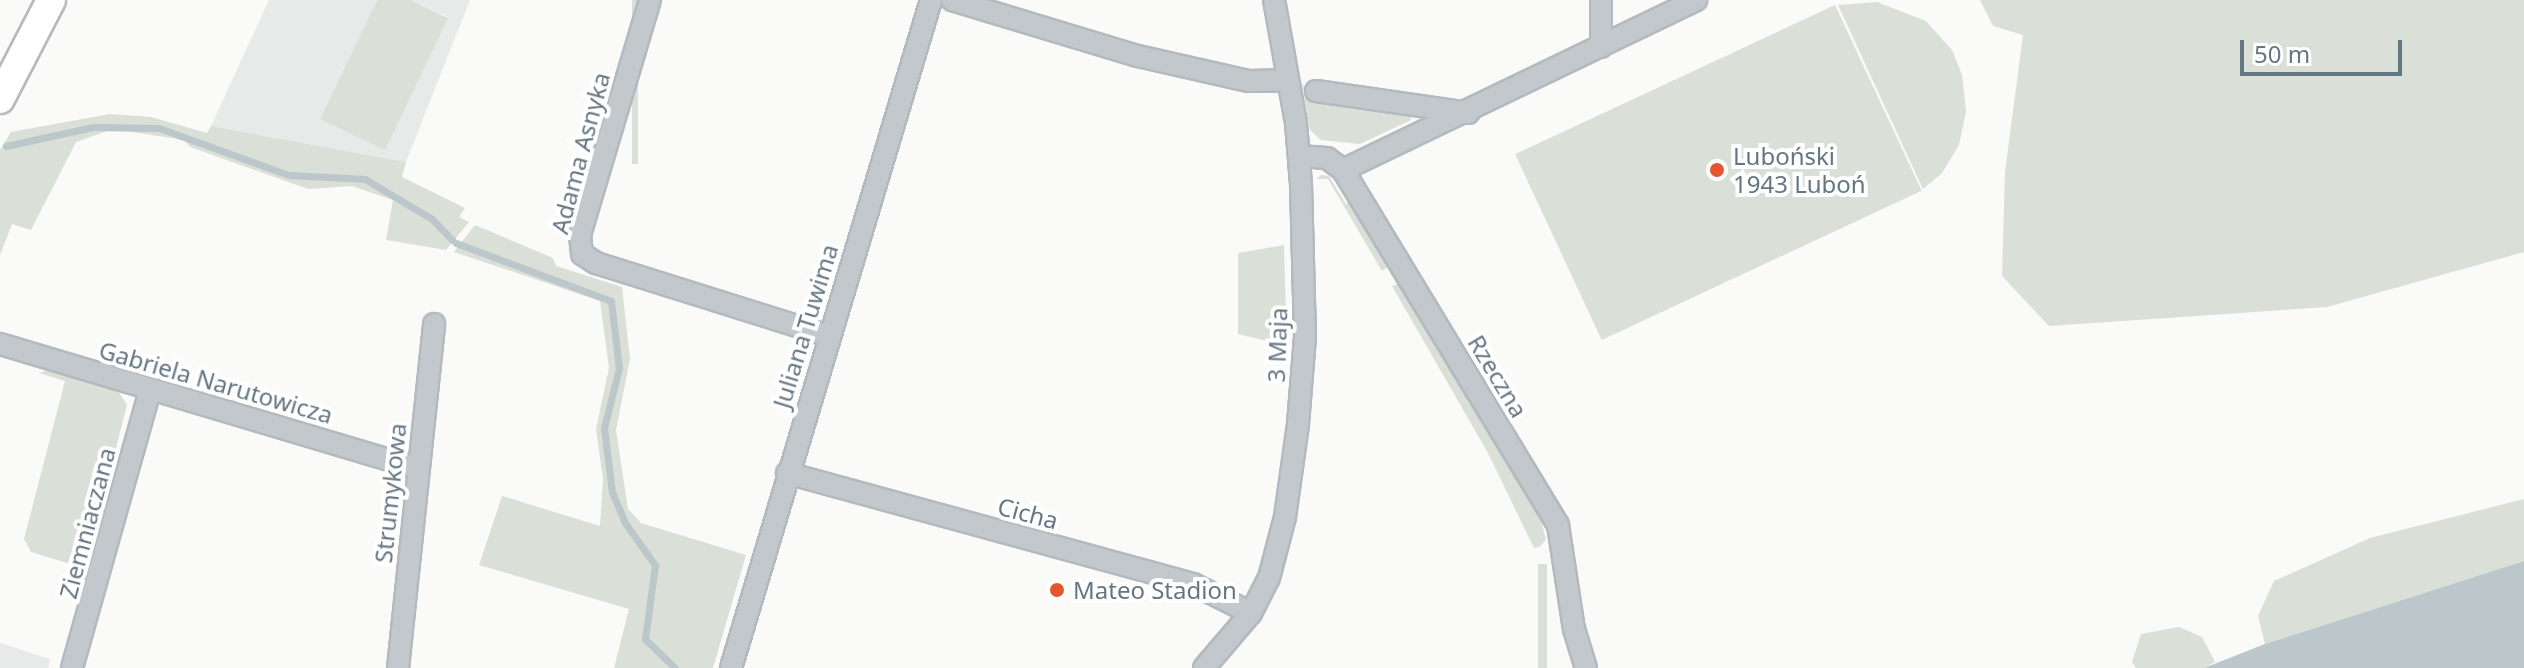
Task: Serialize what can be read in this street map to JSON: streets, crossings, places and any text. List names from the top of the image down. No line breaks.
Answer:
{"streets":{"street":["Adama Asnyka","Juliana Tuwima","3 Maja","Rzeczna","Gabriela Narutowicza","Strumykowa","Cicha","Ziemniaczana"]},"crossings":[["Adama Asnyka","Juliana Tuwima"],["Juliana Tuwima","Cicha"],["3 Maja","Cicha"],["Gabriela Narutowicza","Strumykowa"],["Gabriela Narutowicza","Ziemniaczana"]],"places":["Luboński 1943 Luboń","Mateo Stadion"],"scale_bar":"50 m"}
